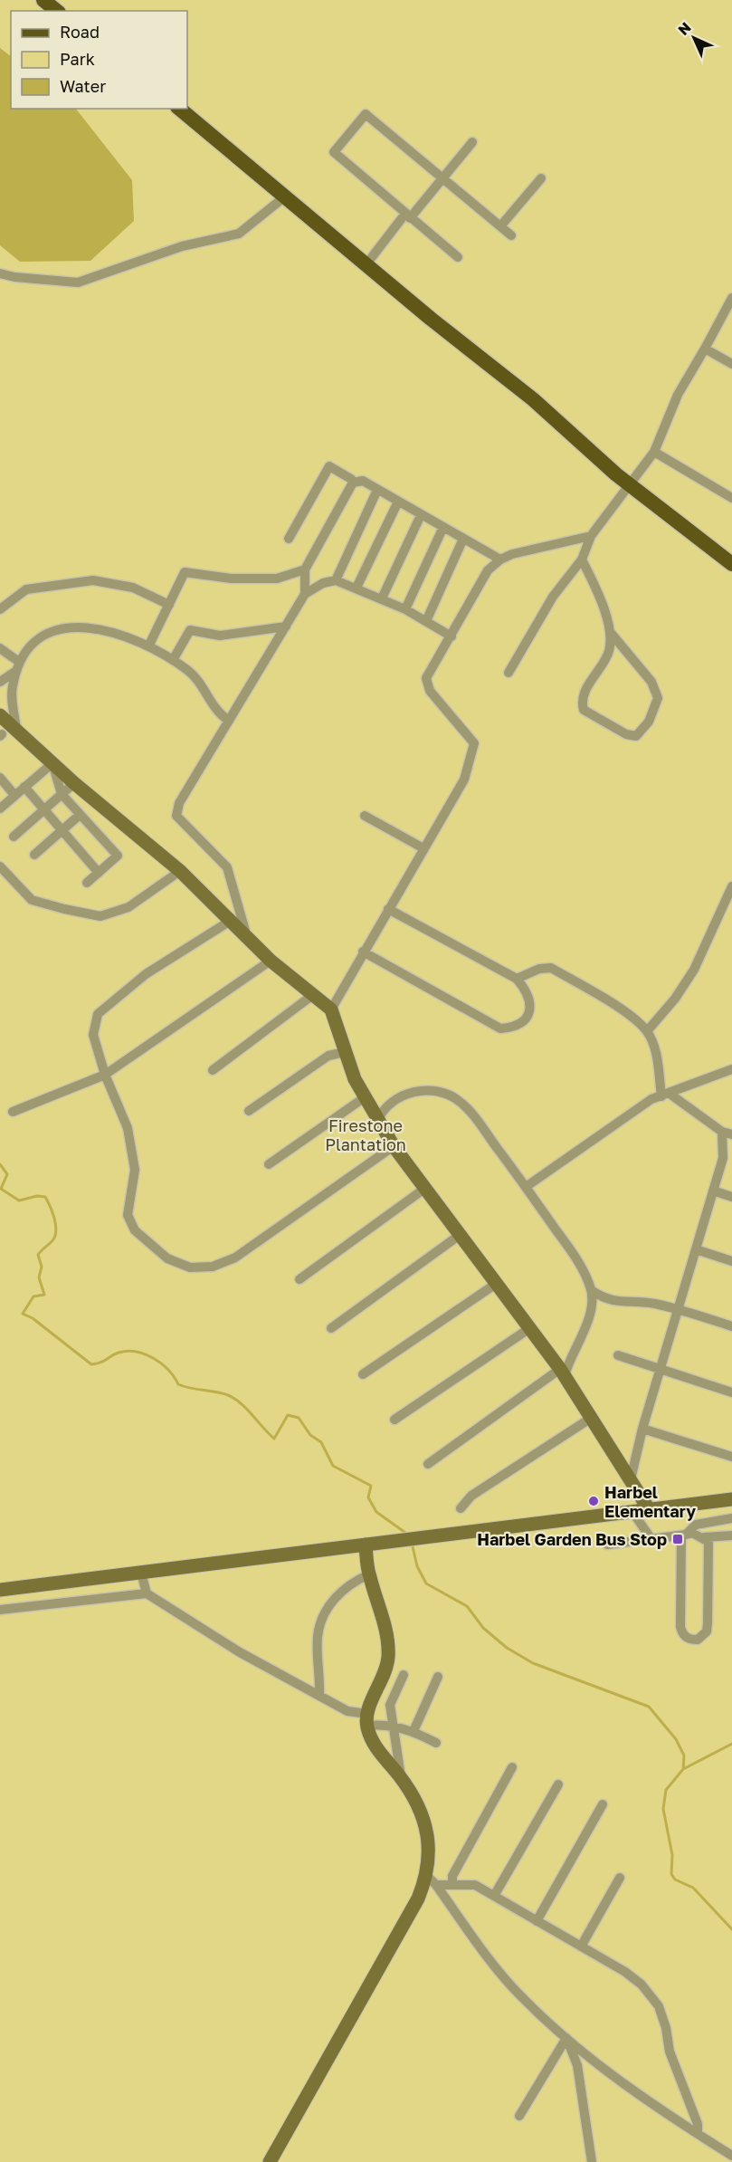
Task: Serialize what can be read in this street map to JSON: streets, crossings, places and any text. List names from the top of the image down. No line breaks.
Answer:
{"parks":["Firestone Plantation"],"places":{"other":["Harbel Elementary"],"transit":["Harbel Garden Bus Stop"]},"legend":["Road","Park","Water"],"north":"top left"}
